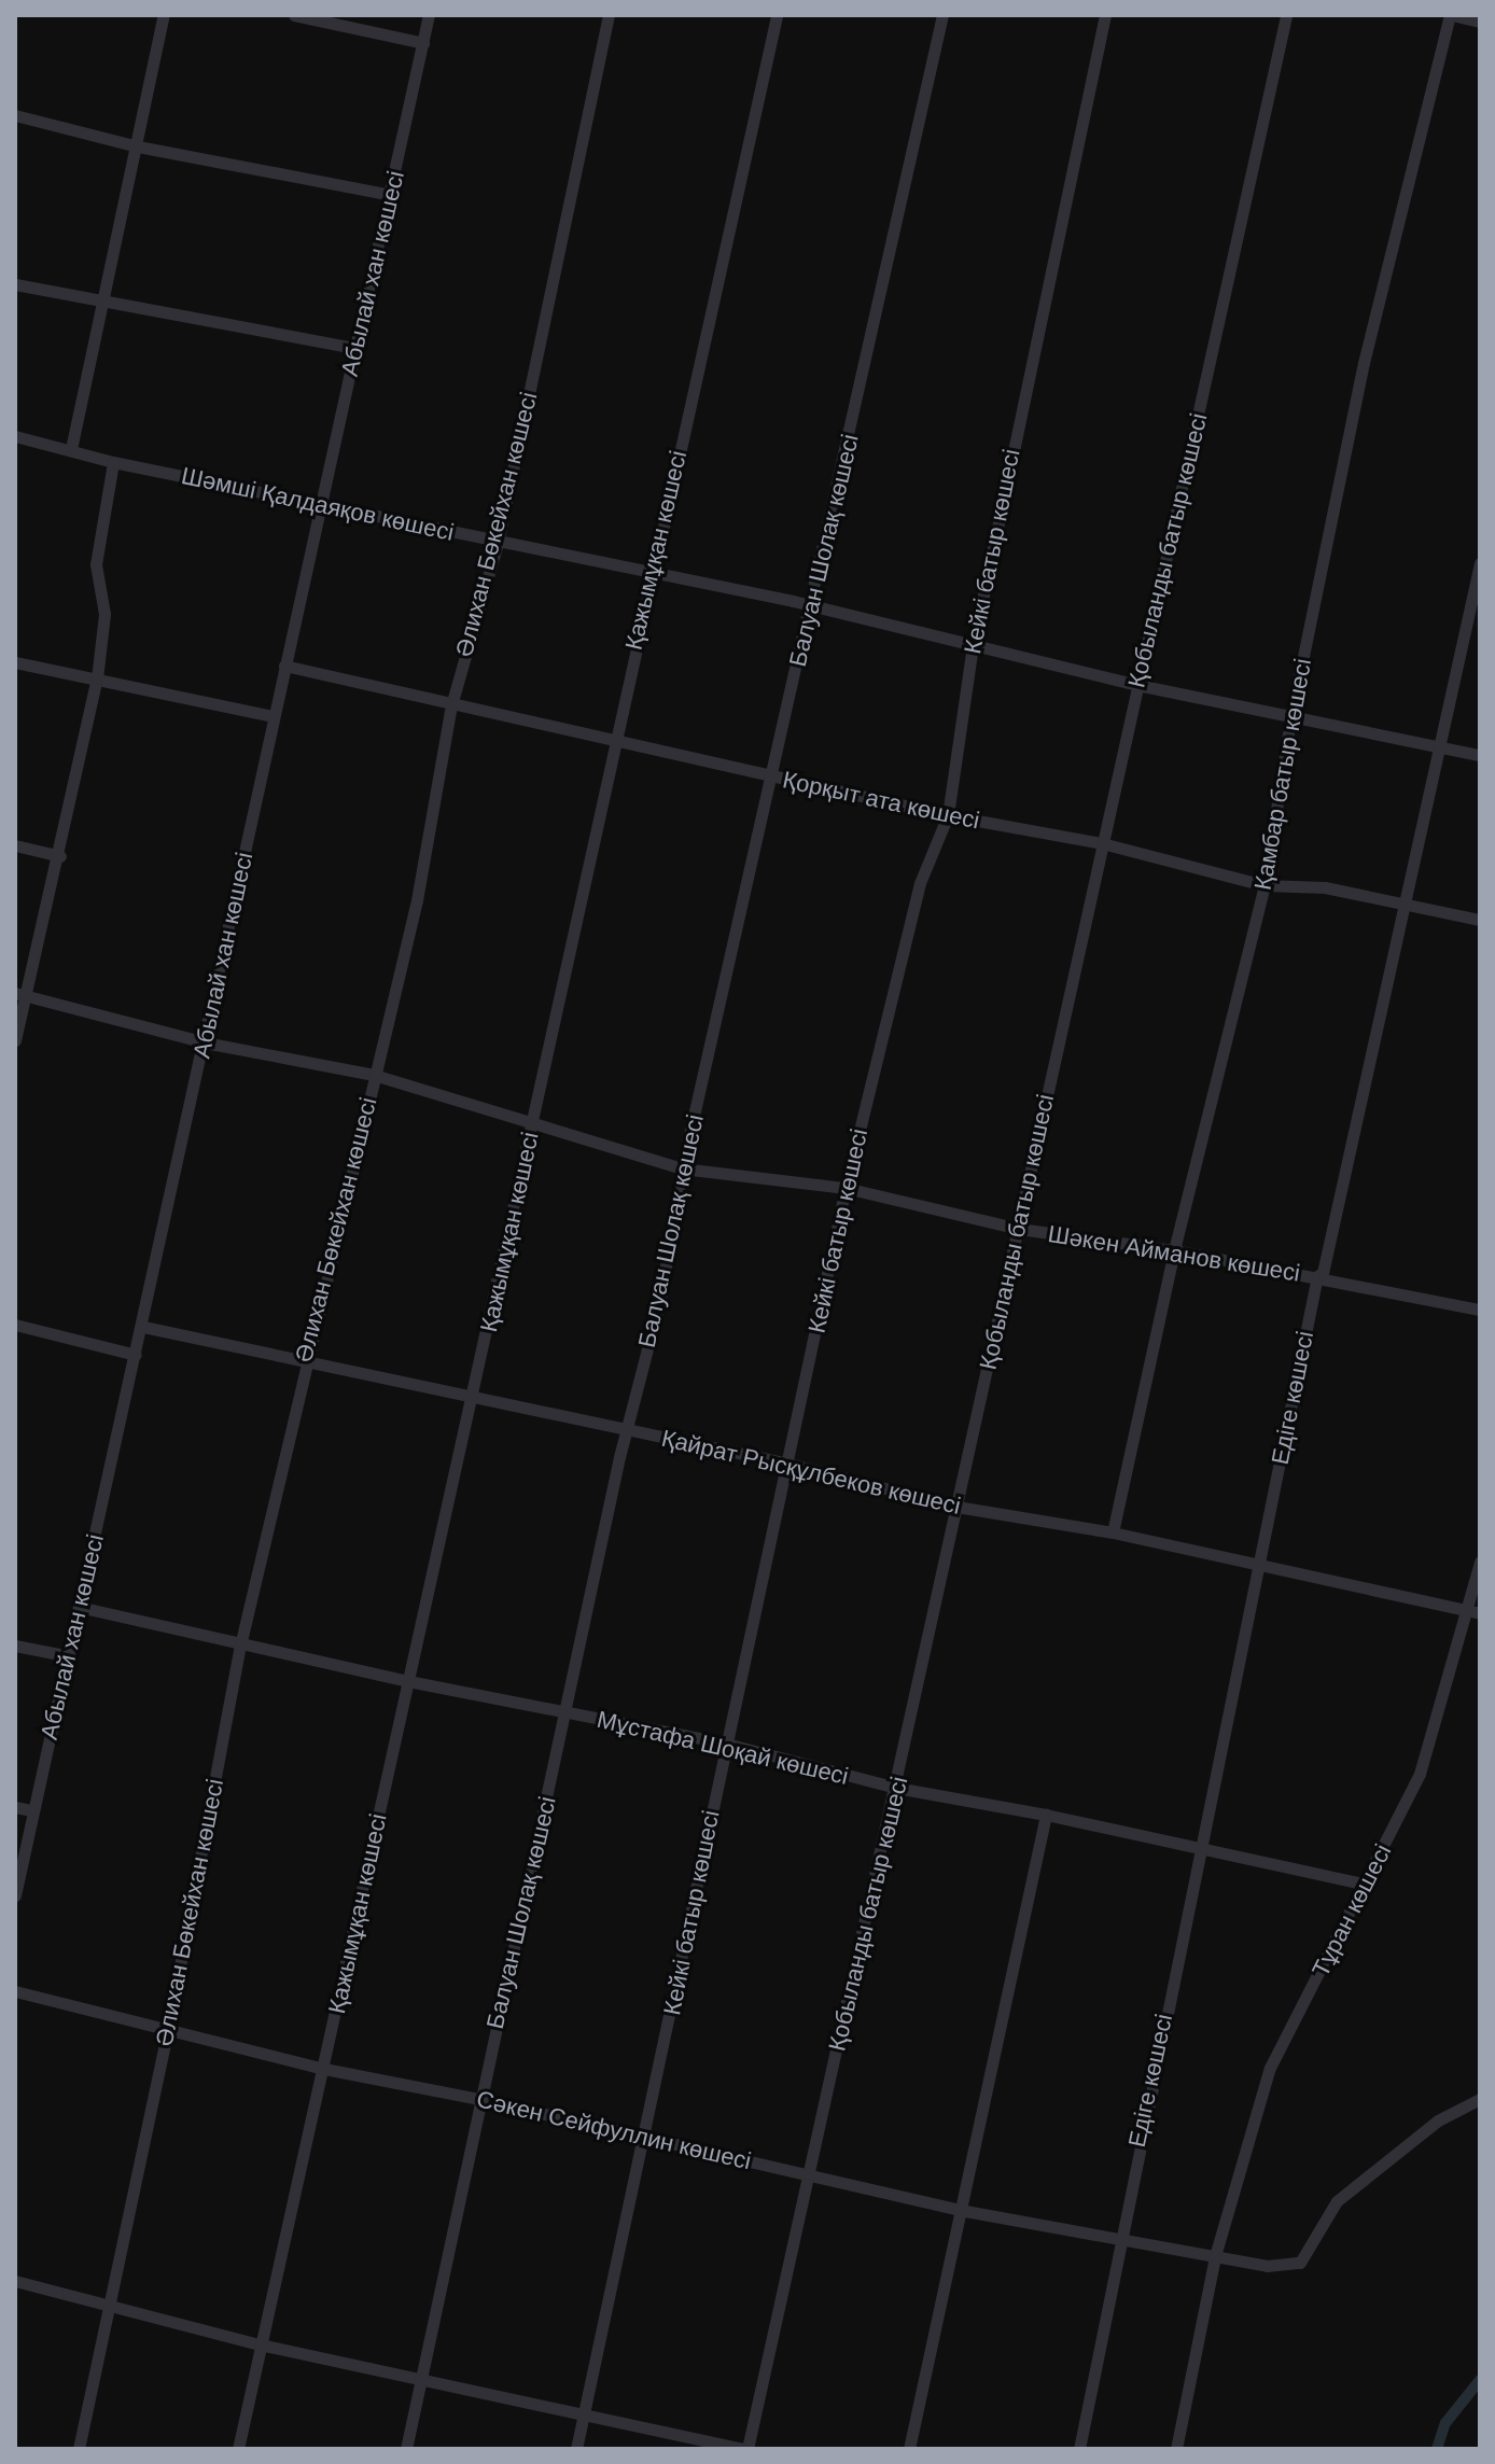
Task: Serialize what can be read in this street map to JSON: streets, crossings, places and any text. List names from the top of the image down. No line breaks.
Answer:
{"streets":{"street":["Абылай хан көшесі","Шәмші Қалдаяқов көшесі","Әлихан Бөкейхан көшесі","Қажымұқан көшесі","Балуан Шолақ көшесі","Қобыланды батыр көшесі","Кейкі батыр көшесі","Қамбар батыр көшесі","Қорқыт ата көшесі","Шәкен Айманов көшесі","Едіге көшесі","Қайрат Рысқұлбеков көшесі","Мұстафа Шоқай көшесі","Тұран көшесі","Сәкен Сейфуллин көшесі"]},"crossings":[["Абылай хан көшесі","Шәмші Қалдаяқов көшесі"],["Абылай хан көшесі","Қорқыт ата көшесі"],["Абылай хан көшесі","Шәкен Айманов көшесі"],["Абылай хан көшесі","Қайрат Рысқұлбеков көшесі"],["Абылай хан көшесі","Мұстафа Шоқай көшесі"],["Шәмші Қалдаяқов көшесі","Әлихан Бөкейхан көшесі"],["Шәмші Қалдаяқов көшесі","Қажымұқан көшесі"],["Шәмші Қалдаяқов көшесі","Балуан Шолақ көшесі"],["Шәмші Қалдаяқов көшесі","Қобыланды батыр көшесі"],["Шәмші Қалдаяқов көшесі","Кейкі батыр көшесі"],["Шәмші Қалдаяқов көшесі","Қамбар батыр көшесі"],["Шәмші Қалдаяқов көшесі","Едіге көшесі"],["Әлихан Бөкейхан көшесі","Қорқыт ата көшесі"],["Әлихан Бөкейхан көшесі","Шәкен Айманов көшесі"],["Әлихан Бөкейхан көшесі","Қайрат Рысқұлбеков көшесі"],["Әлихан Бөкейхан көшесі","Мұстафа Шоқай көшесі"],["Әлихан Бөкейхан көшесі","Сәкен Сейфуллин көшесі"],["Қажымұқан көшесі","Қорқыт ата көшесі"],["Қажымұқан көшесі","Шәкен Айманов көшесі"],["Қажымұқан көшесі","Қайрат Рысқұлбеков көшесі"],["Қажымұқан көшесі","Мұстафа Шоқай көшесі"],["Қажымұқан көшесі","Сәкен Сейфуллин көшесі"],["Балуан Шолақ көшесі","Қорқыт ата көшесі"],["Балуан Шолақ көшесі","Шәкен Айманов көшесі"],["Балуан Шолақ көшесі","Қайрат Рысқұлбеков көшесі"],["Балуан Шолақ көшесі","Мұстафа Шоқай көшесі"],["Балуан Шолақ көшесі","Сәкен Сейфуллин көшесі"],["Қобыланды батыр көшесі","Қорқыт ата көшесі"],["Қобыланды батыр көшесі","Шәкен Айманов көшесі"],["Қобыланды батыр көшесі","Қайрат Рысқұлбеков көшесі"],["Қобыланды батыр көшесі","Мұстафа Шоқай көшесі"],["Қобыланды батыр көшесі","Сәкен Сейфуллин көшесі"],["Кейкі батыр көшесі","Қорқыт ата көшесі"],["Кейкі батыр көшесі","Шәкен Айманов көшесі"],["Кейкі батыр көшесі","Қайрат Рысқұлбеков көшесі"],["Кейкі батыр көшесі","Мұстафа Шоқай көшесі"],["Кейкі батыр көшесі","Сәкен Сейфуллин көшесі"],["Қамбар батыр көшесі","Қорқыт ата көшесі"],["Қамбар батыр көшесі","Шәкен Айманов көшесі"],["Қамбар батыр көшесі","Қайрат Рысқұлбеков көшесі"],["Қорқыт ата көшесі","Едіге көшесі"],["Шәкен Айманов көшесі","Едіге көшесі"],["Едіге көшесі","Қайрат Рысқұлбеков көшесі"],["Едіге көшесі","Мұстафа Шоқай көшесі"],["Едіге көшесі","Сәкен Сейфуллин көшесі"],["Қайрат Рысқұлбеков көшесі","Тұран көшесі"],["Мұстафа Шоқай көшесі","Тұран көшесі"],["Тұран көшесі","Сәкен Сейфуллин көшесі"]]}
